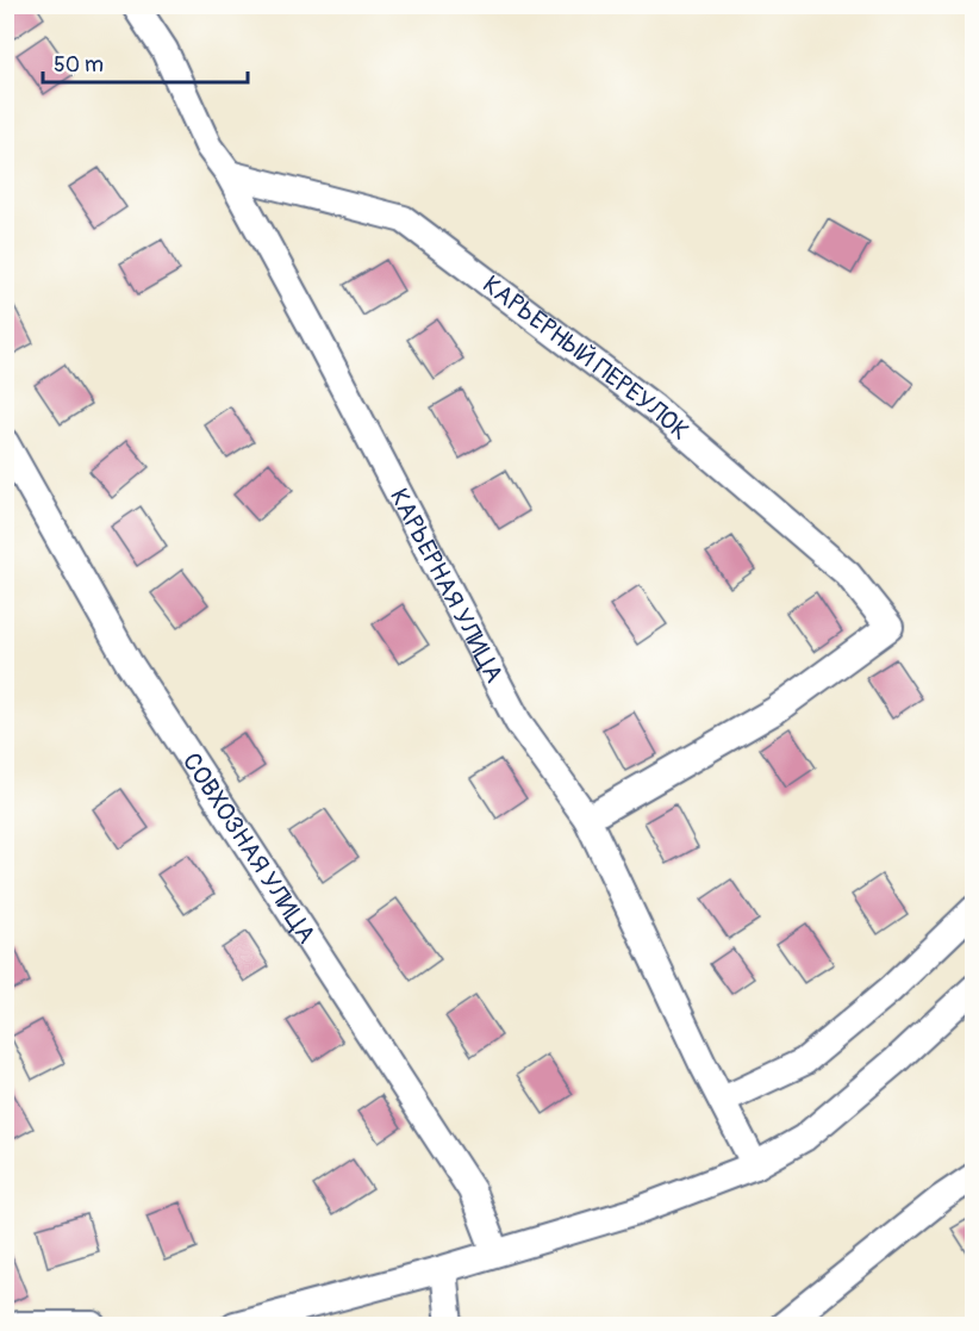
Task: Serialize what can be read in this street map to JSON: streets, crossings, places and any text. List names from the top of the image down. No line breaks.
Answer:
{"streets":{"street":["КАРЬЕРНЫЙ ПЕРЕУЛОК","КАРЬЕРНАЯ УЛИЦА","СОВХОЗНАЯ УЛИЦА"]},"crossings":[["КАРЬЕРНЫЙ ПЕРЕУЛОК","КАРЬЕРНАЯ УЛИЦА"]],"scale_bar":"50 m"}
